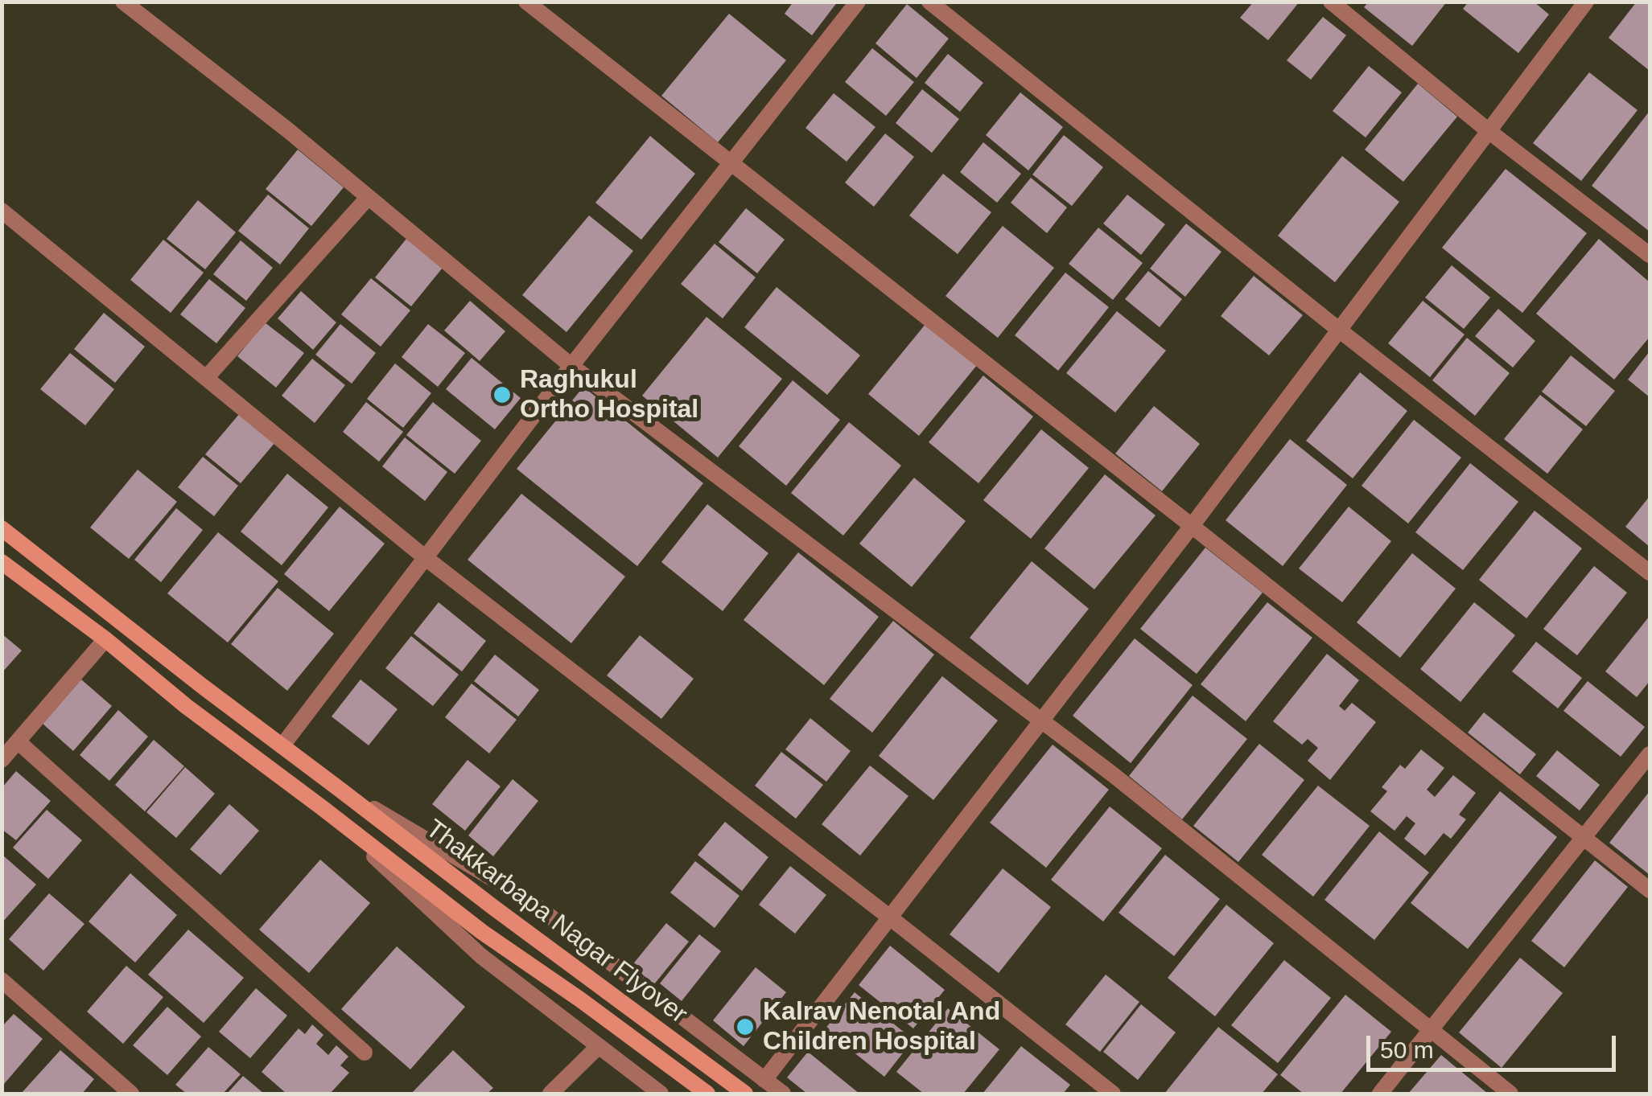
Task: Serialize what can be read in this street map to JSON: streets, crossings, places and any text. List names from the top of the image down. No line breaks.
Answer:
{"streets":{"main road":["Thakkarbapa Nagar Flyover"]},"places":["Raghukul Ortho Hospital","Kalrav Nenotal And Children Hospital"],"scale_bar":"50 m"}
